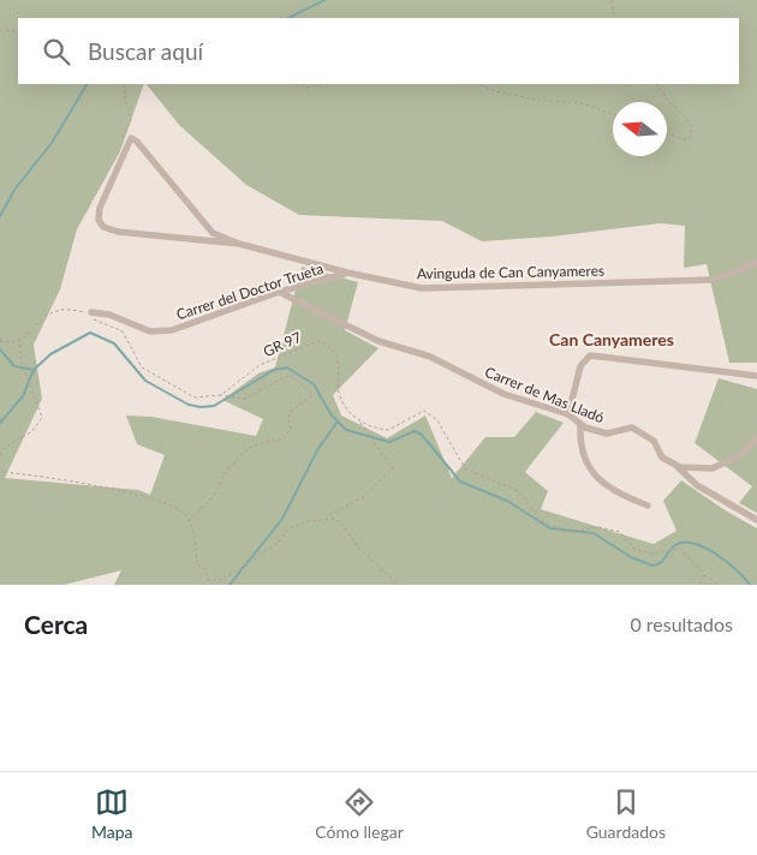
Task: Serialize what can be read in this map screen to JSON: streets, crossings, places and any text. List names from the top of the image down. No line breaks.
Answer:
{"streets":{"street":["Avinguda de Can Canyameres","Carrer del Doctor Trueta","Carrer de Mas Lladó"],"path":["GR 97"]},"crossings":[["Avinguda de Can Canyameres","Carrer del Doctor Trueta"],["Carrer del Doctor Trueta","Carrer de Mas Lladó"]],"districts":["Can Canyameres"],"north":"left","page":{"search":"Buscar aquí","heading":["Cerca","0 resultados"],"nav":["Mapa","Cómo llegar","Guardados"]}}
